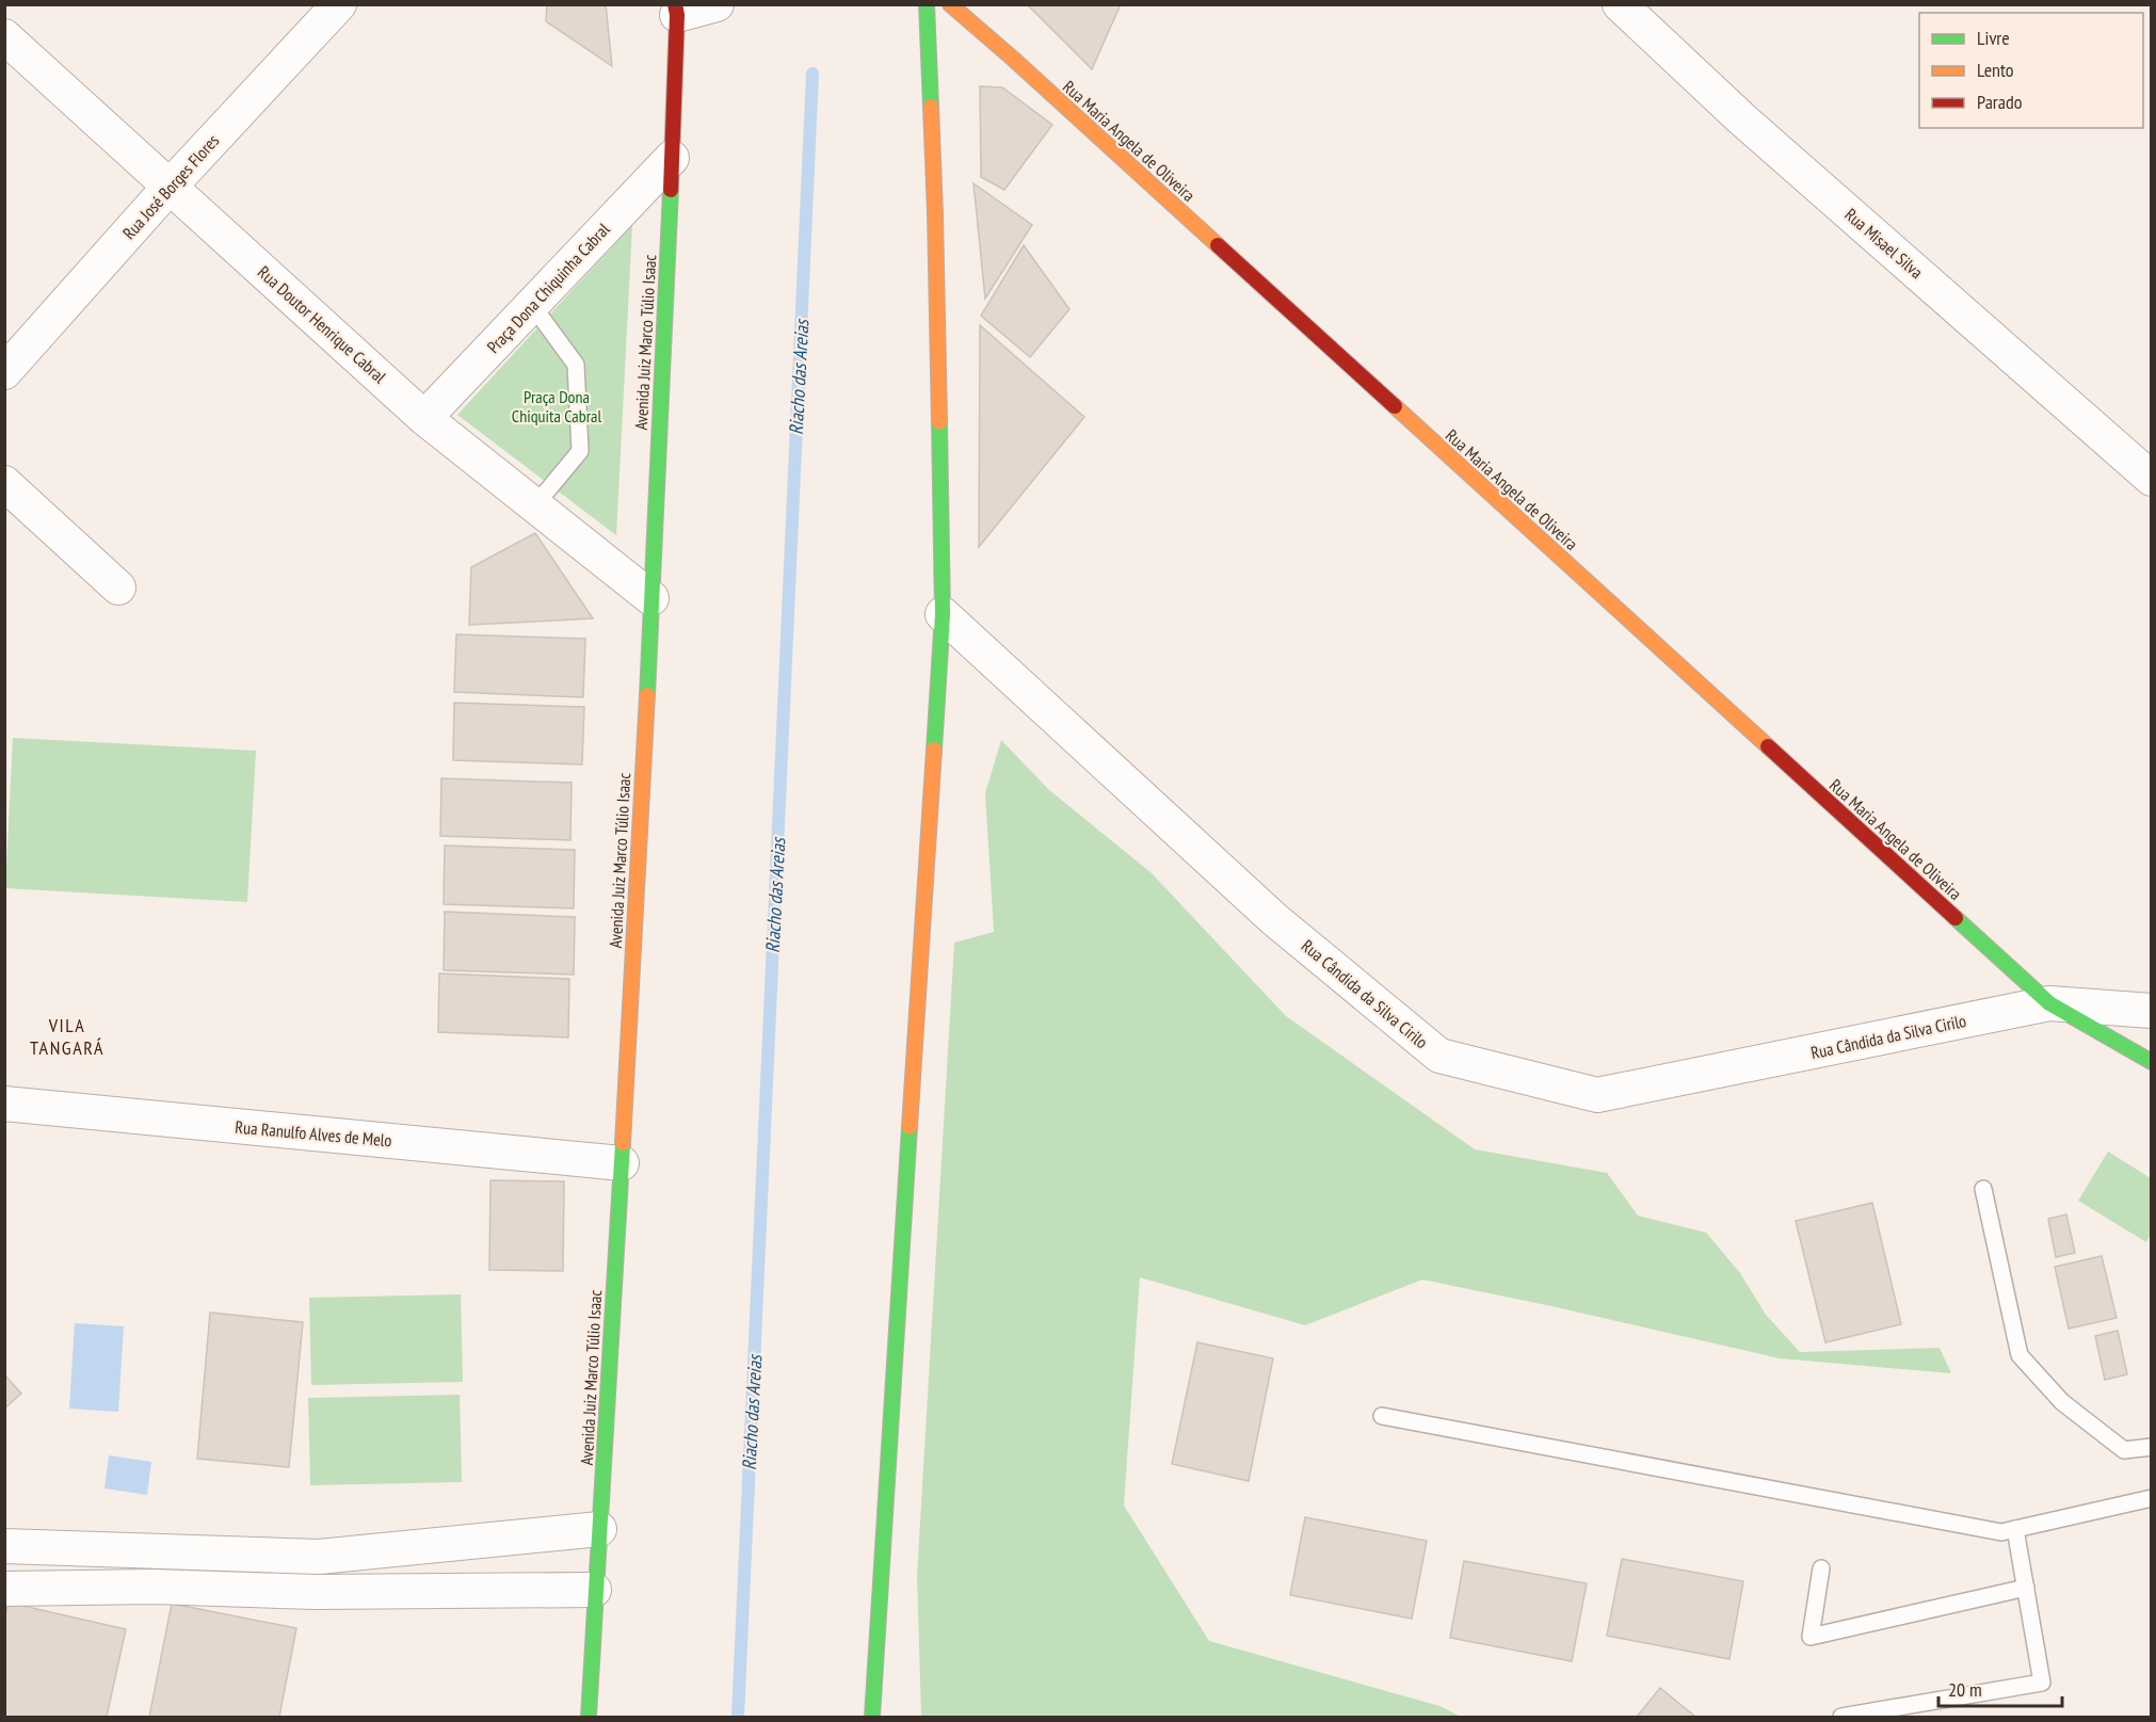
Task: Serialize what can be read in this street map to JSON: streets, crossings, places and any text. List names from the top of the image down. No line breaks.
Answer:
{"streets":{"main road":["Rua Maria Angela de Oliveira","Avenida Juiz Marco Túlio Isaac"],"street":["Rua José Borges Flores","Rua Misael Silva","Praça Dona Chiquinha Cabral","Rua Doutor Henrique Cabral","Rua Cândida da Silva Cirilo","Rua Ranulfo Alves de Melo"]},"crossings":[["Rua Maria Angela de Oliveira","Rua Cândida da Silva Cirilo"],["Rua José Borges Flores","Rua Doutor Henrique Cabral"],["Praça Dona Chiquinha Cabral","Rua Doutor Henrique Cabral"],["Praça Dona Chiquinha Cabral","Avenida Juiz Marco Túlio Isaac"],["Rua Doutor Henrique Cabral","Avenida Juiz Marco Túlio Isaac"],["Avenida Juiz Marco Túlio Isaac","Rua Ranulfo Alves de Melo"]],"districts":["VILA TANGARÁ"],"water":["Riacho das Areias"],"parks":["Praça Dona Chiquita Cabral"],"legend":["Livre","Lento","Parado"],"scale_bar":"20 m"}
